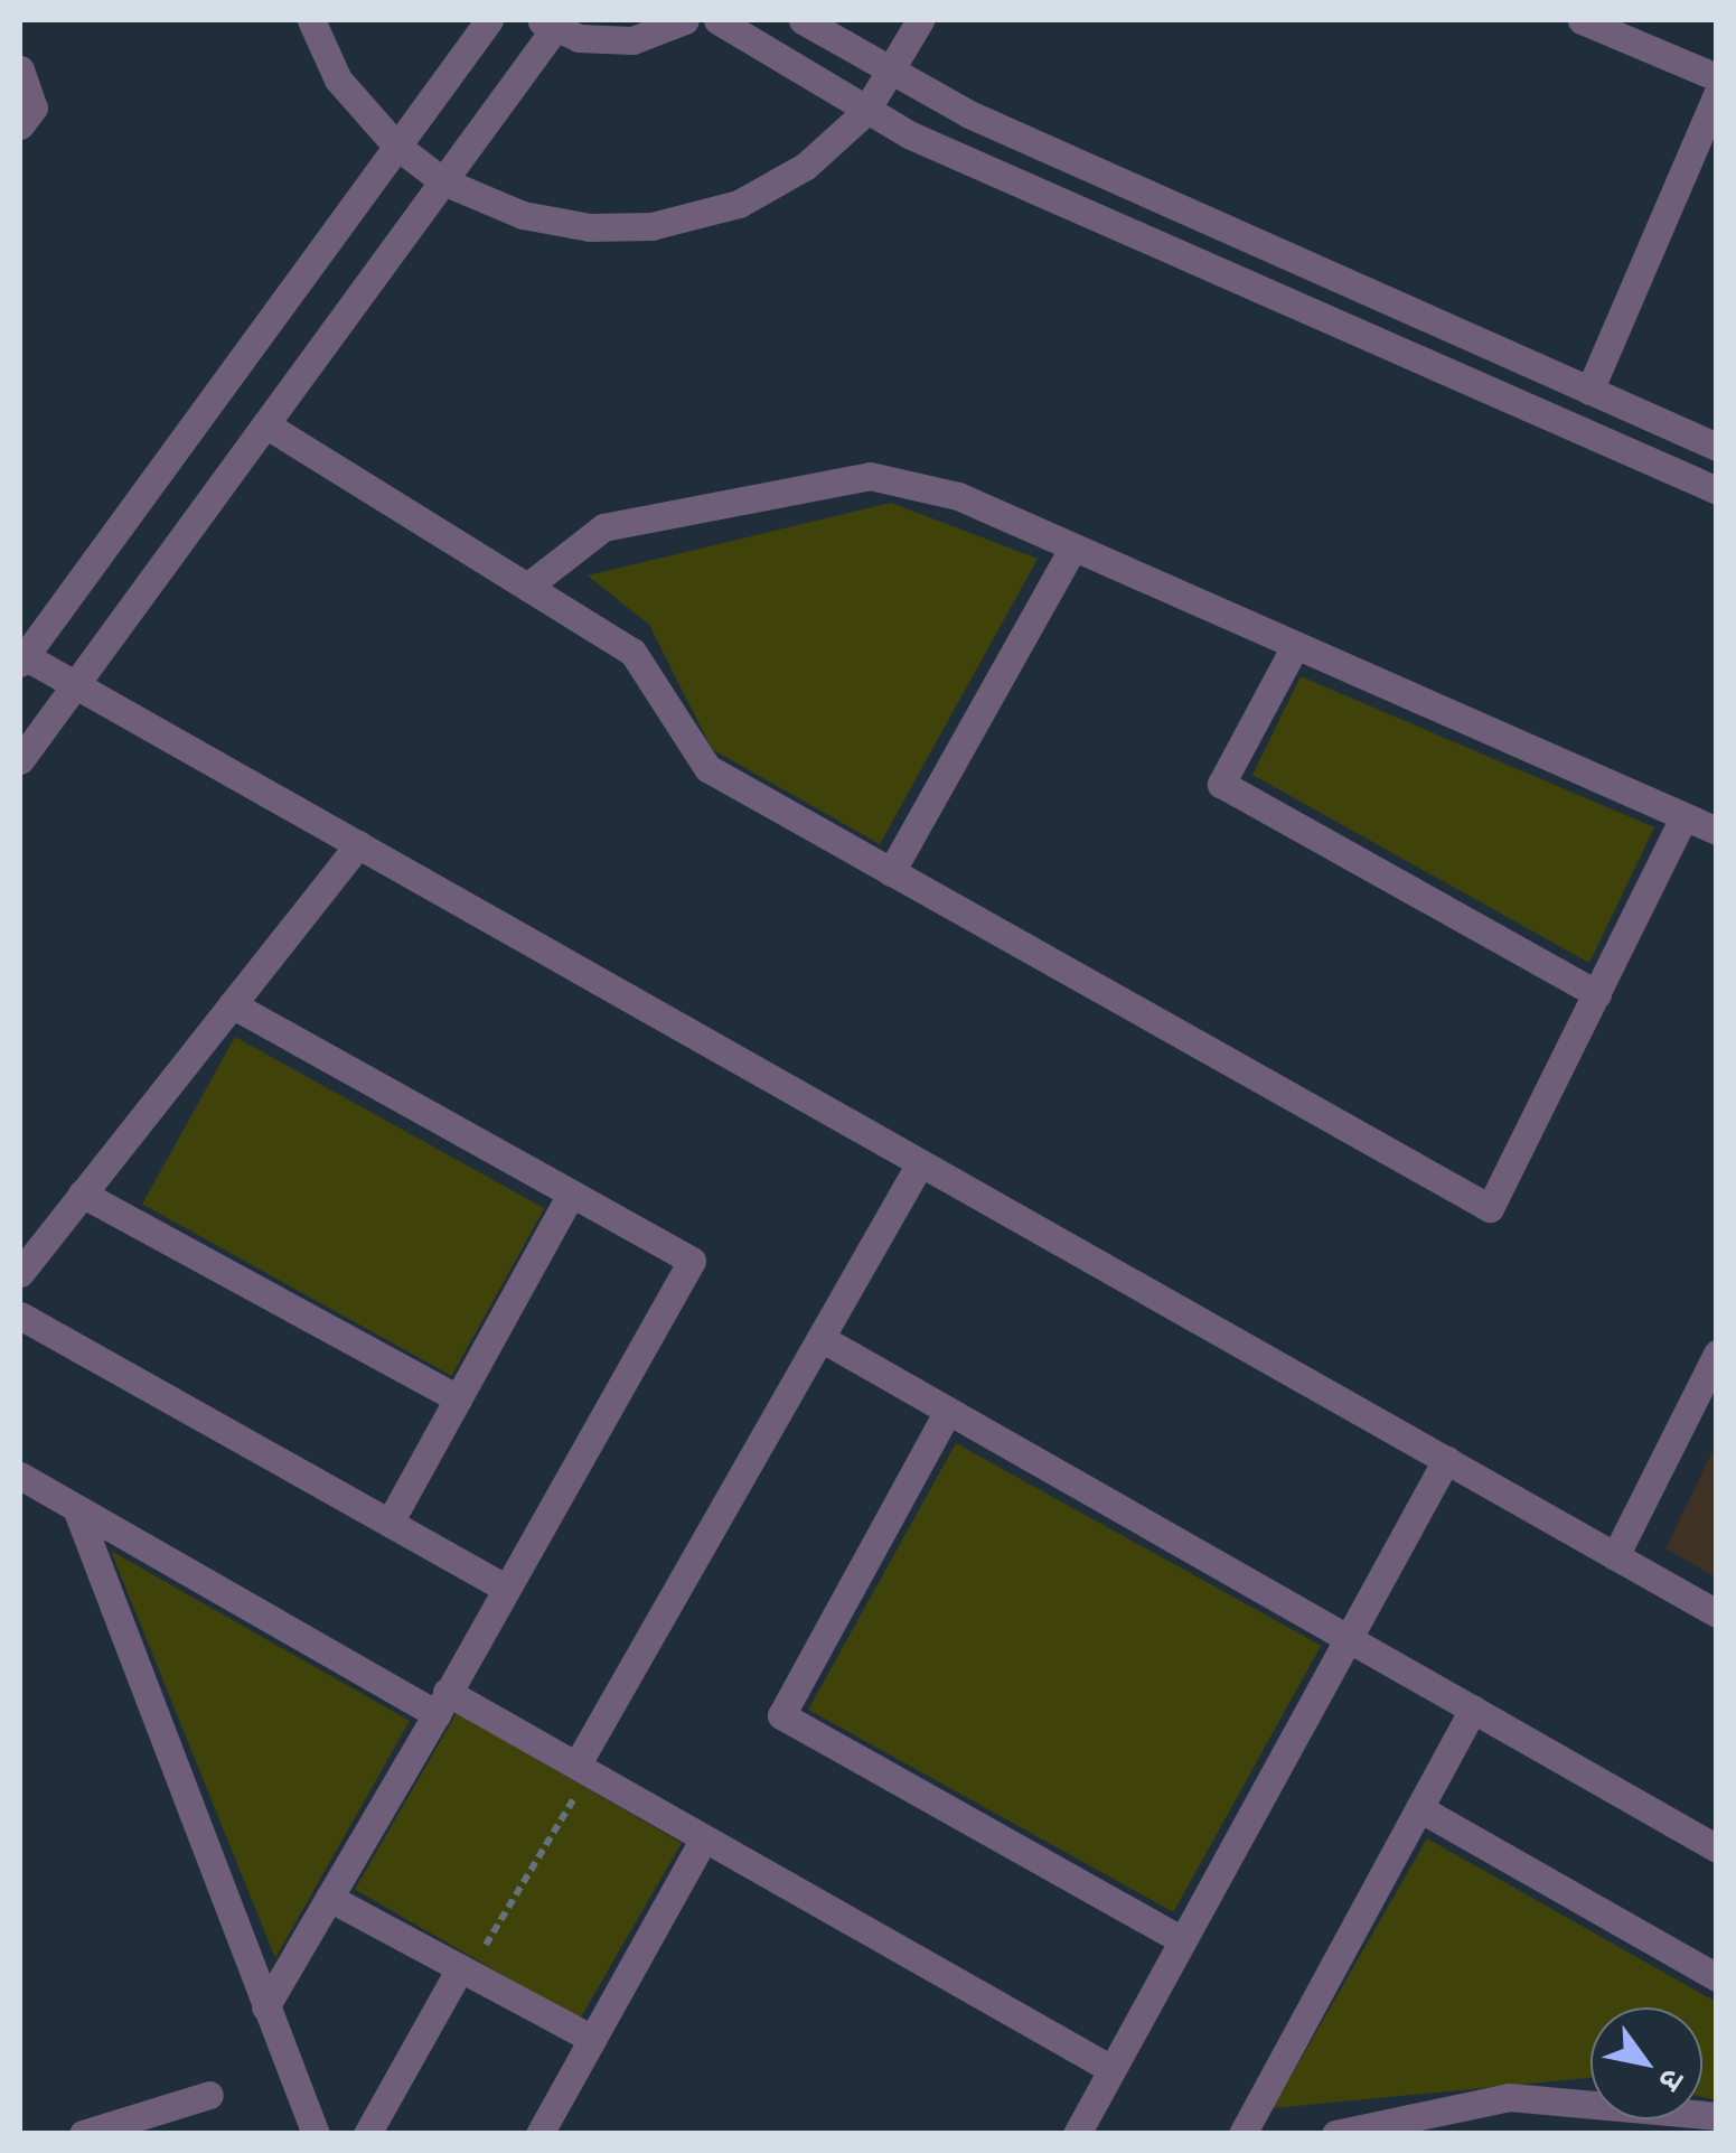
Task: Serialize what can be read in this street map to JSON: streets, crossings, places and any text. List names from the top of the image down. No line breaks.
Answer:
{"north":"bottom right"}
